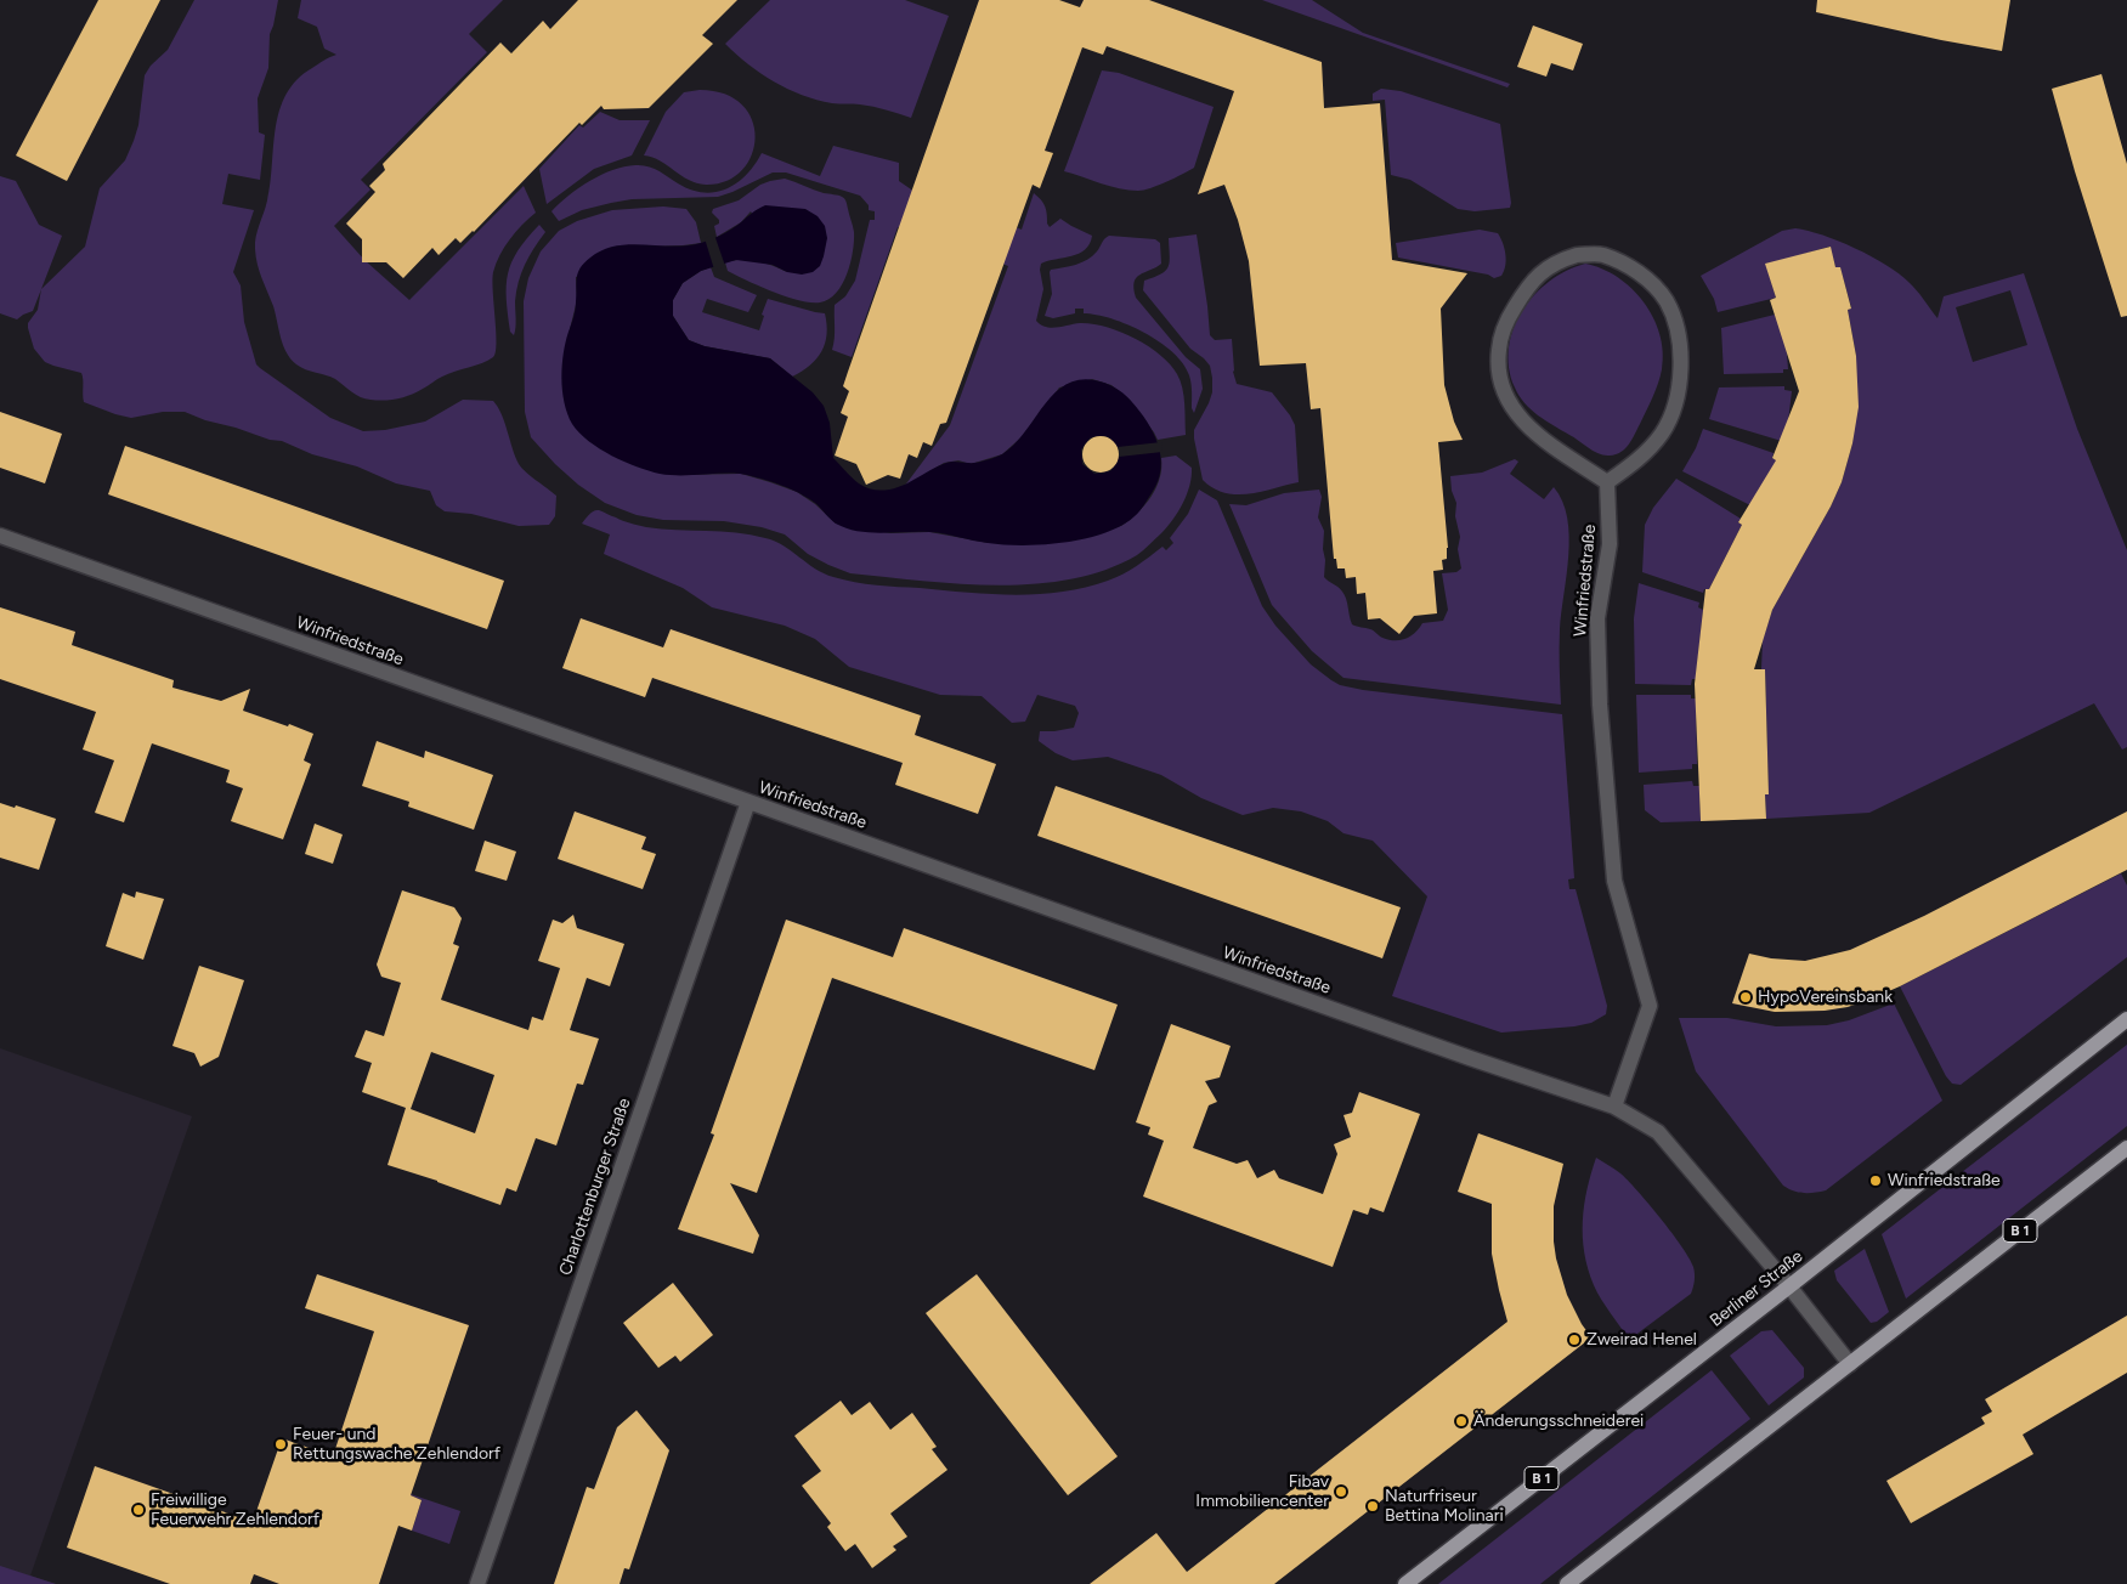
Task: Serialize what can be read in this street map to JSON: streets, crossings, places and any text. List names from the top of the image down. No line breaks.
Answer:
{"streets":{"main road":["B 1","Berliner Straße"],"street":["Winfriedstraße","Charlottenburger Straße"]},"crossings":[["Winfriedstraße","Charlottenburger Straße"],["Winfriedstraße","B 1"],["Winfriedstraße","Berliner Straße"]],"places":["HypoVereinsbank","Winfriedstraße","Zweirad Henel","Änderungsschneiderei","Feuer- und Rettungswache Zehlendorf","Fibav Immobiliencenter","Naturfriseur Bettina Molinari","Freiwillige Feuerwehr Zehlendorf"]}
